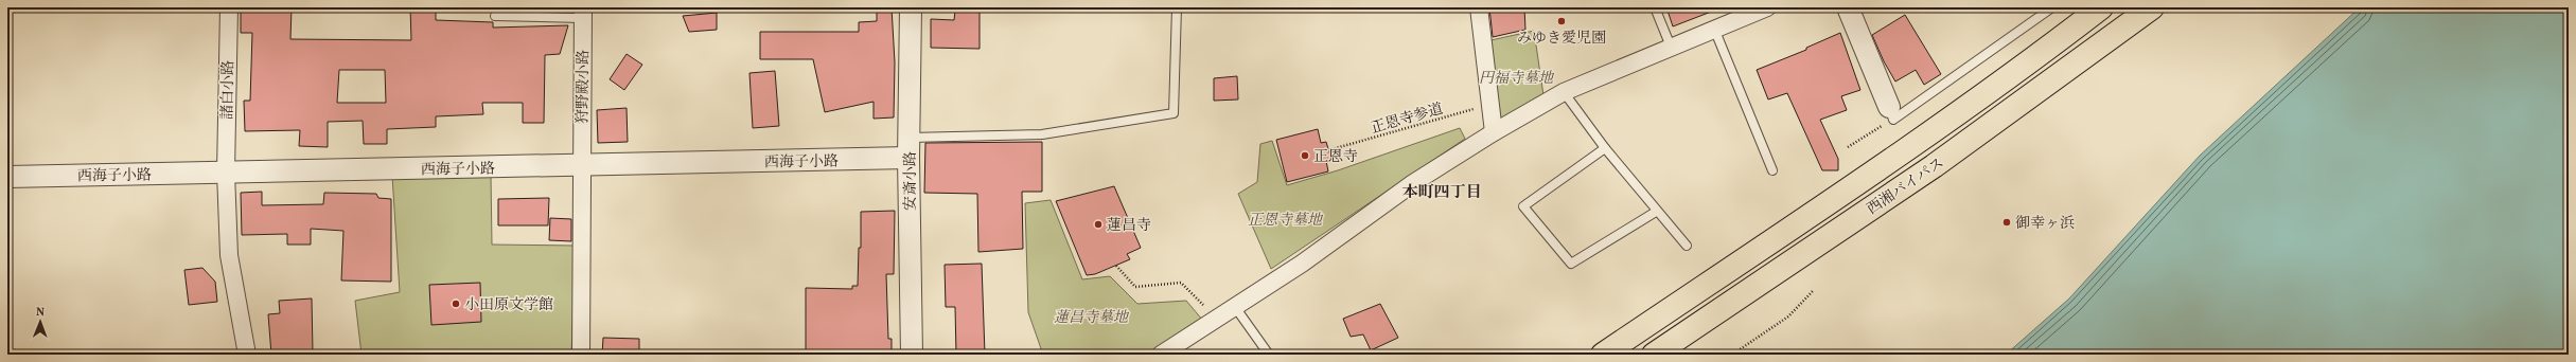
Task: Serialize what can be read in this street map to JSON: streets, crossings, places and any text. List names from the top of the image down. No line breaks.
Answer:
{"streets":{"highway":["西湘バイパス"],"street":["狩野殿小路","諸白小路","西海子小路","安斎小路"],"path":["正恩寺参道"]},"crossings":[["狩野殿小路","西海子小路"],["諸白小路","西海子小路"],["西海子小路","安斎小路"]],"districts":["本町四丁目"],"parks":["円福寺墓地","正恩寺墓地","蓮昌寺墓地"],"places":["みゆき愛児園","正恩寺","御幸ヶ浜","蓮昌寺","小田原文学館"],"north":"top"}
